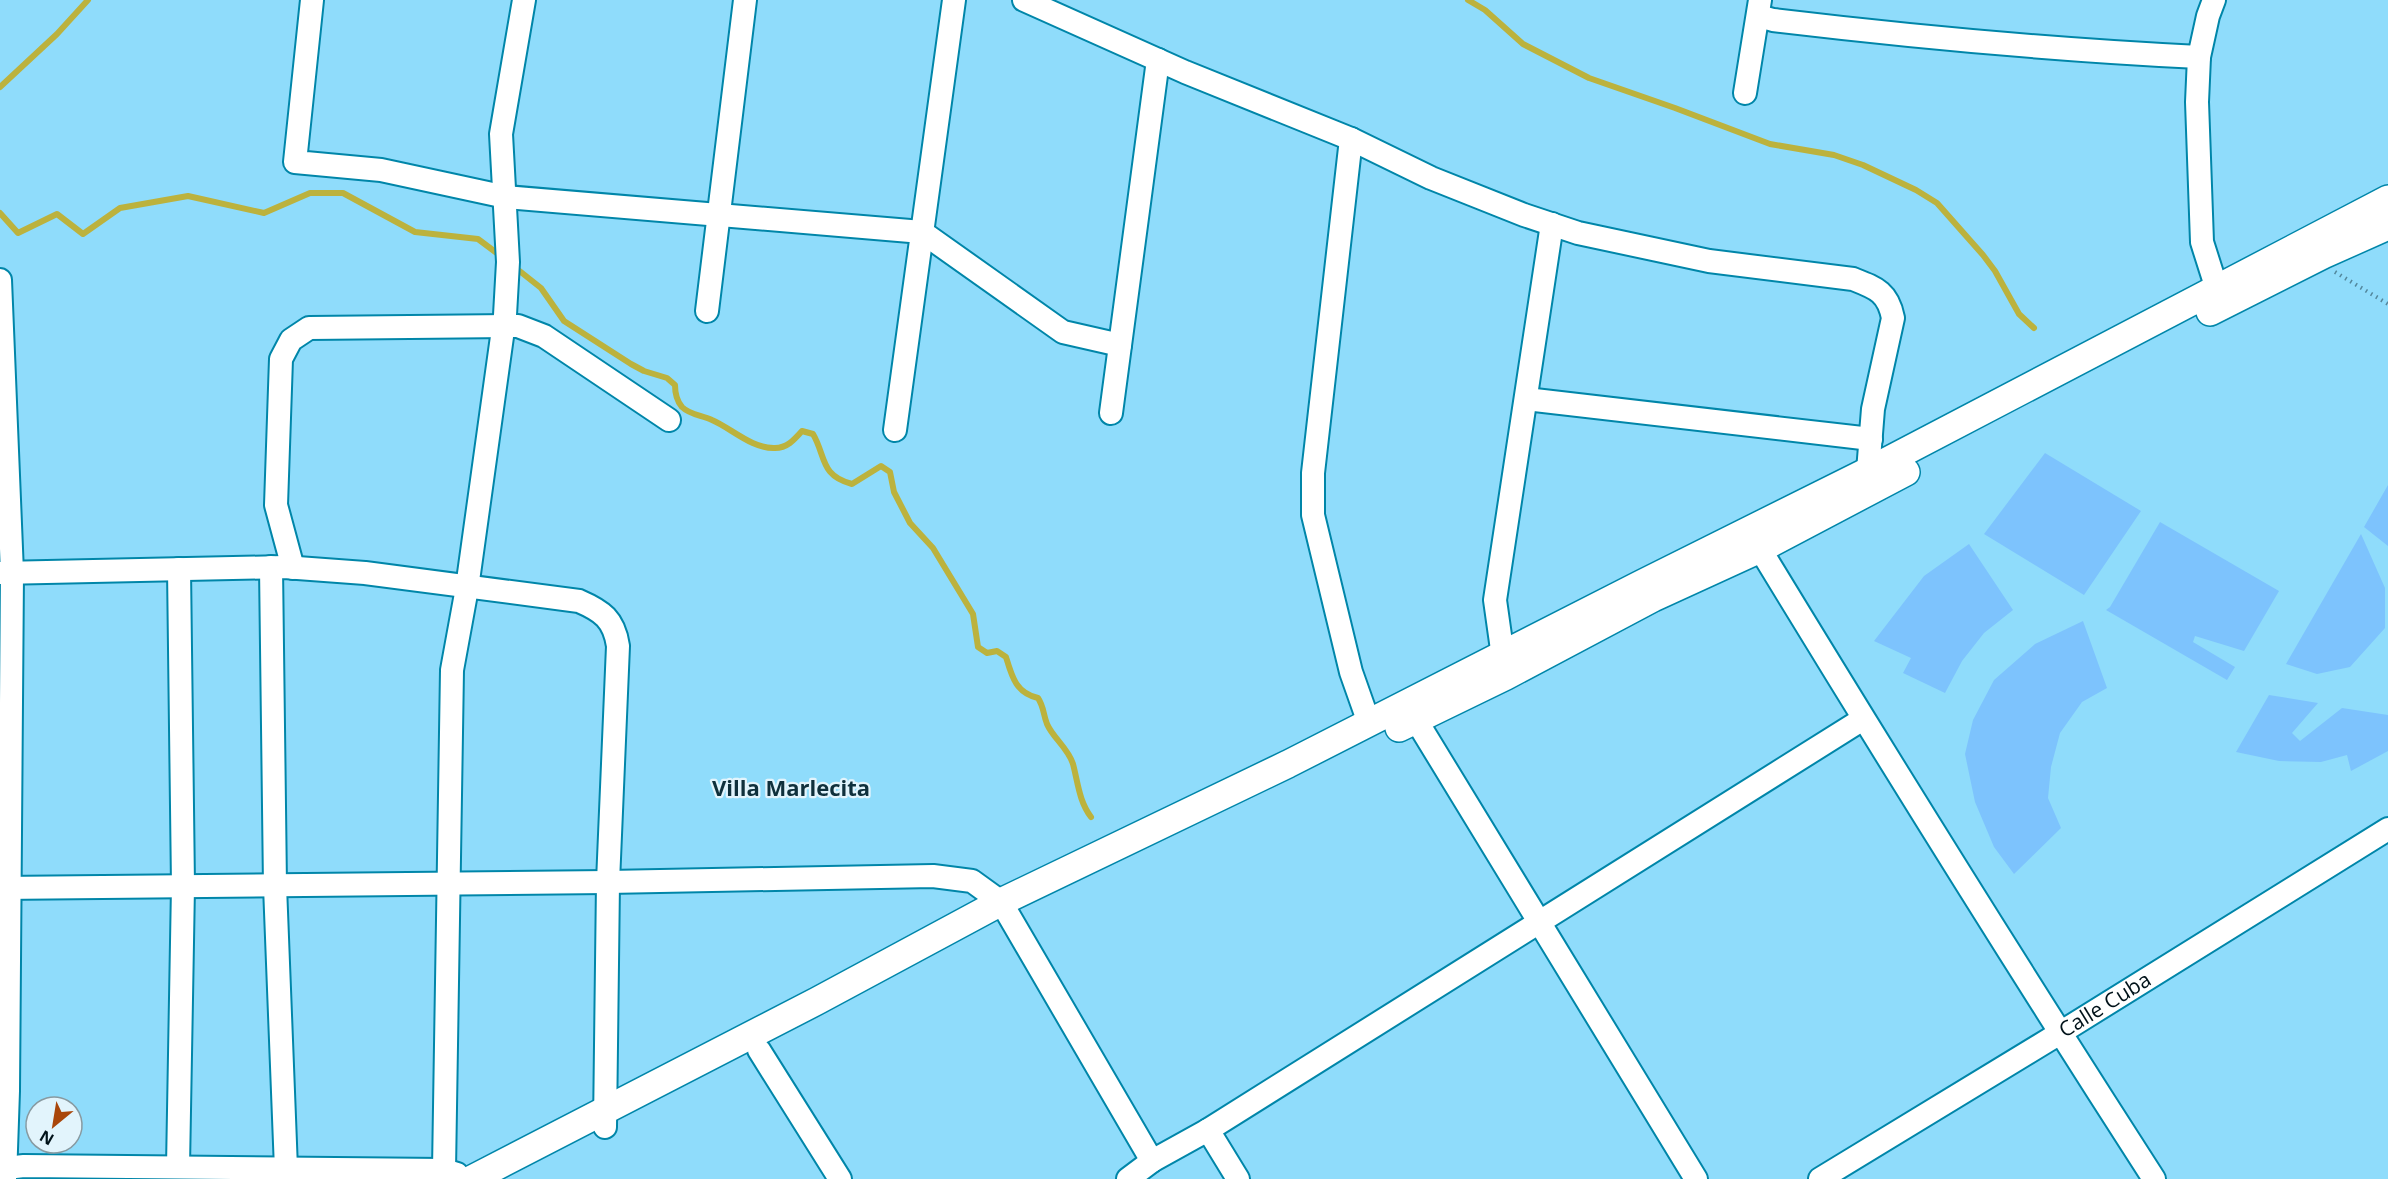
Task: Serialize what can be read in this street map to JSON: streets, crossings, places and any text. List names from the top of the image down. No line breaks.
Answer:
{"streets":{"street":["Calle Cuba"]},"districts":["Villa Marlecita"],"north":"bottom left"}
